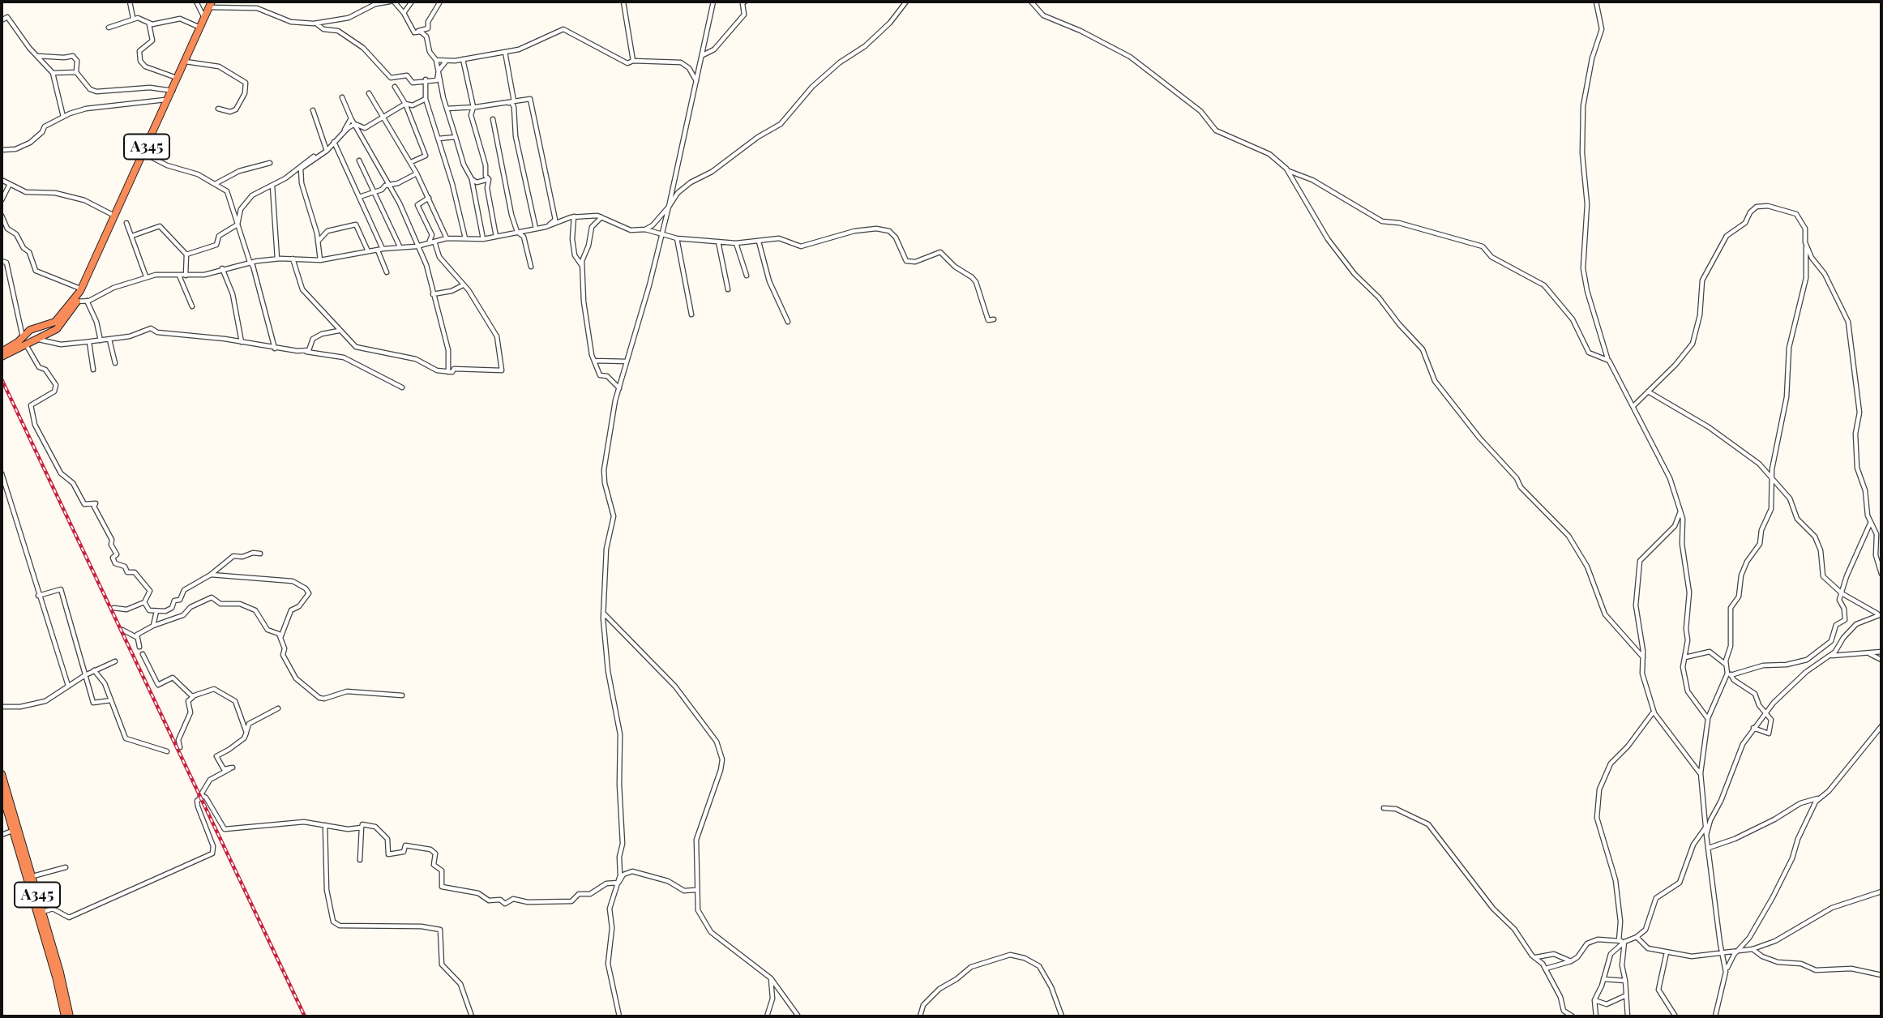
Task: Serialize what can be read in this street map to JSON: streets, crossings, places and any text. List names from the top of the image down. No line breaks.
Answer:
{"streets":{"highway":["A345"]}}
